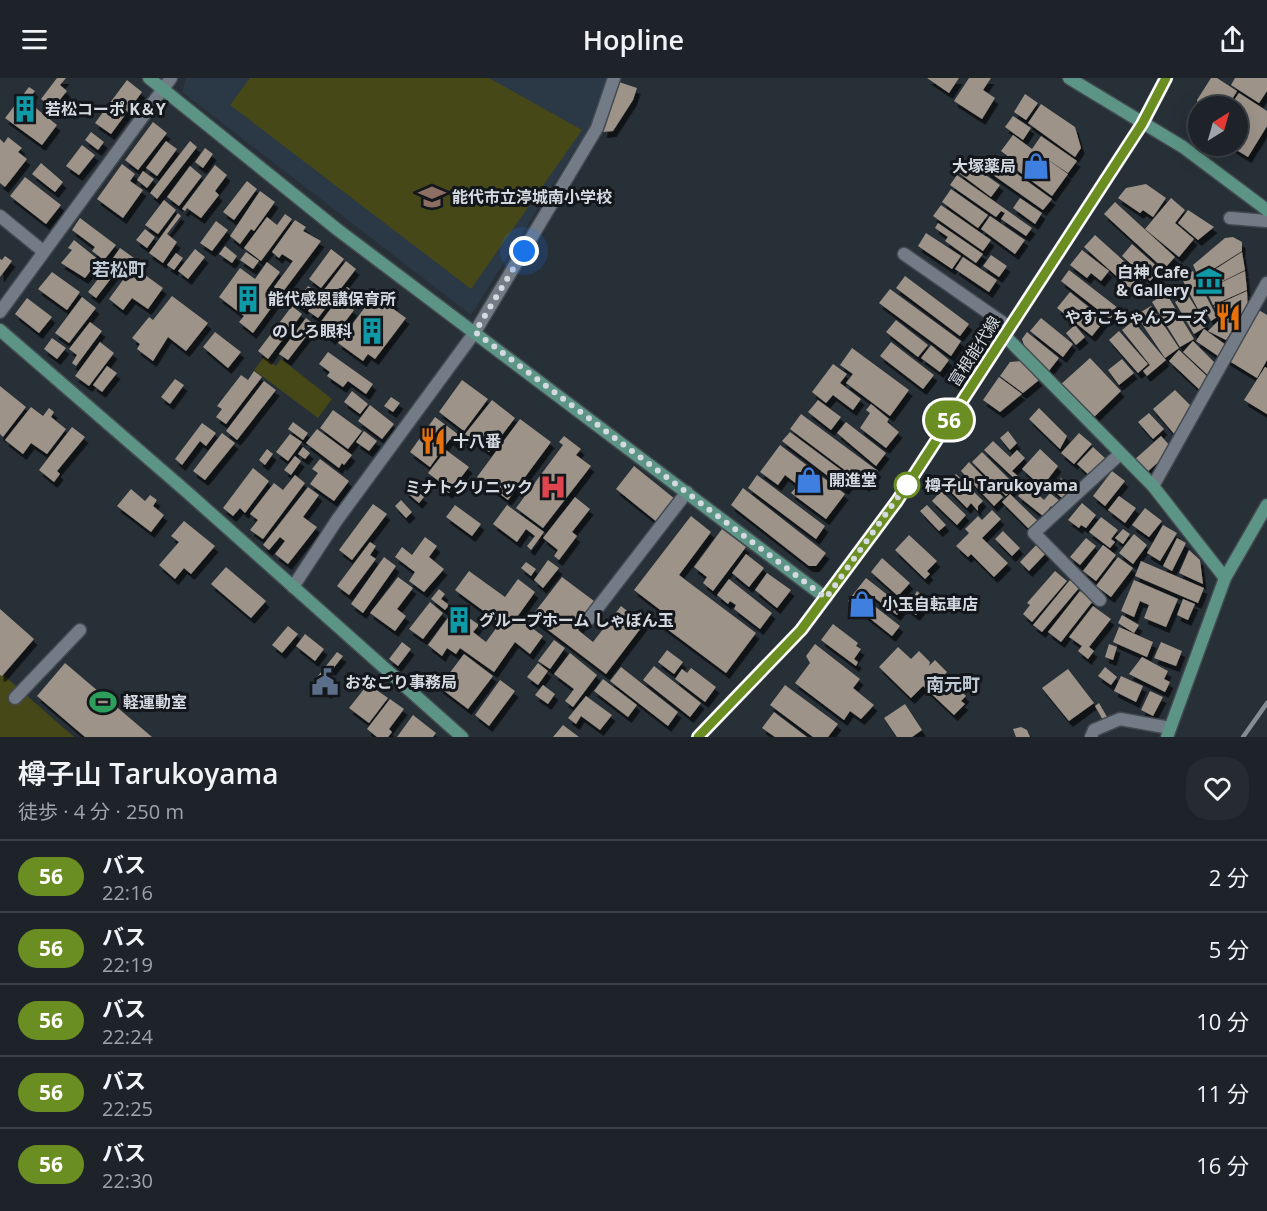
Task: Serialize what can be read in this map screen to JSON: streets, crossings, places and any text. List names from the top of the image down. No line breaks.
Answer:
{"streets":{"street":["富根能代線"]},"districts":["若松町","南元町"],"places":{"building":["若松コーポ K＆Y","能代感恩講保育所","のしろ眼科","グループホーム しゃぼん玉"],"shop":["大塚薬局","開進堂","小玉自転車店"],"school or university":["能代市立渟城南小学校"],"museum":["白神 Cafe & Gallery"],"restaurant":["やすこちゃんフーズ","十八番"],"other":["樽子山 Tarukoyama"],"hospital":["ミナトクリニック"],"public building":["おなごり事務局"],"sports":["軽運動室"]},"lines":["bus line 56"],"north":"top right","page":{"header":"Hopline","on_map":"56","heading":["樽子山 Tarukoyama","徒歩 · 4 分 · 250 m"],"list":[{"mark":"56","name":"バス","note":"22:16","value":"2 分"},{"mark":"56","name":"バス","note":"22:19","value":"5 分"},{"mark":"56","name":"バス","note":"22:24","value":"10 分"},{"mark":"56","name":"バス","note":"22:25","value":"11 分"},{"mark":"56","name":"バス","note":"22:30","value":"16 分"}]}}
